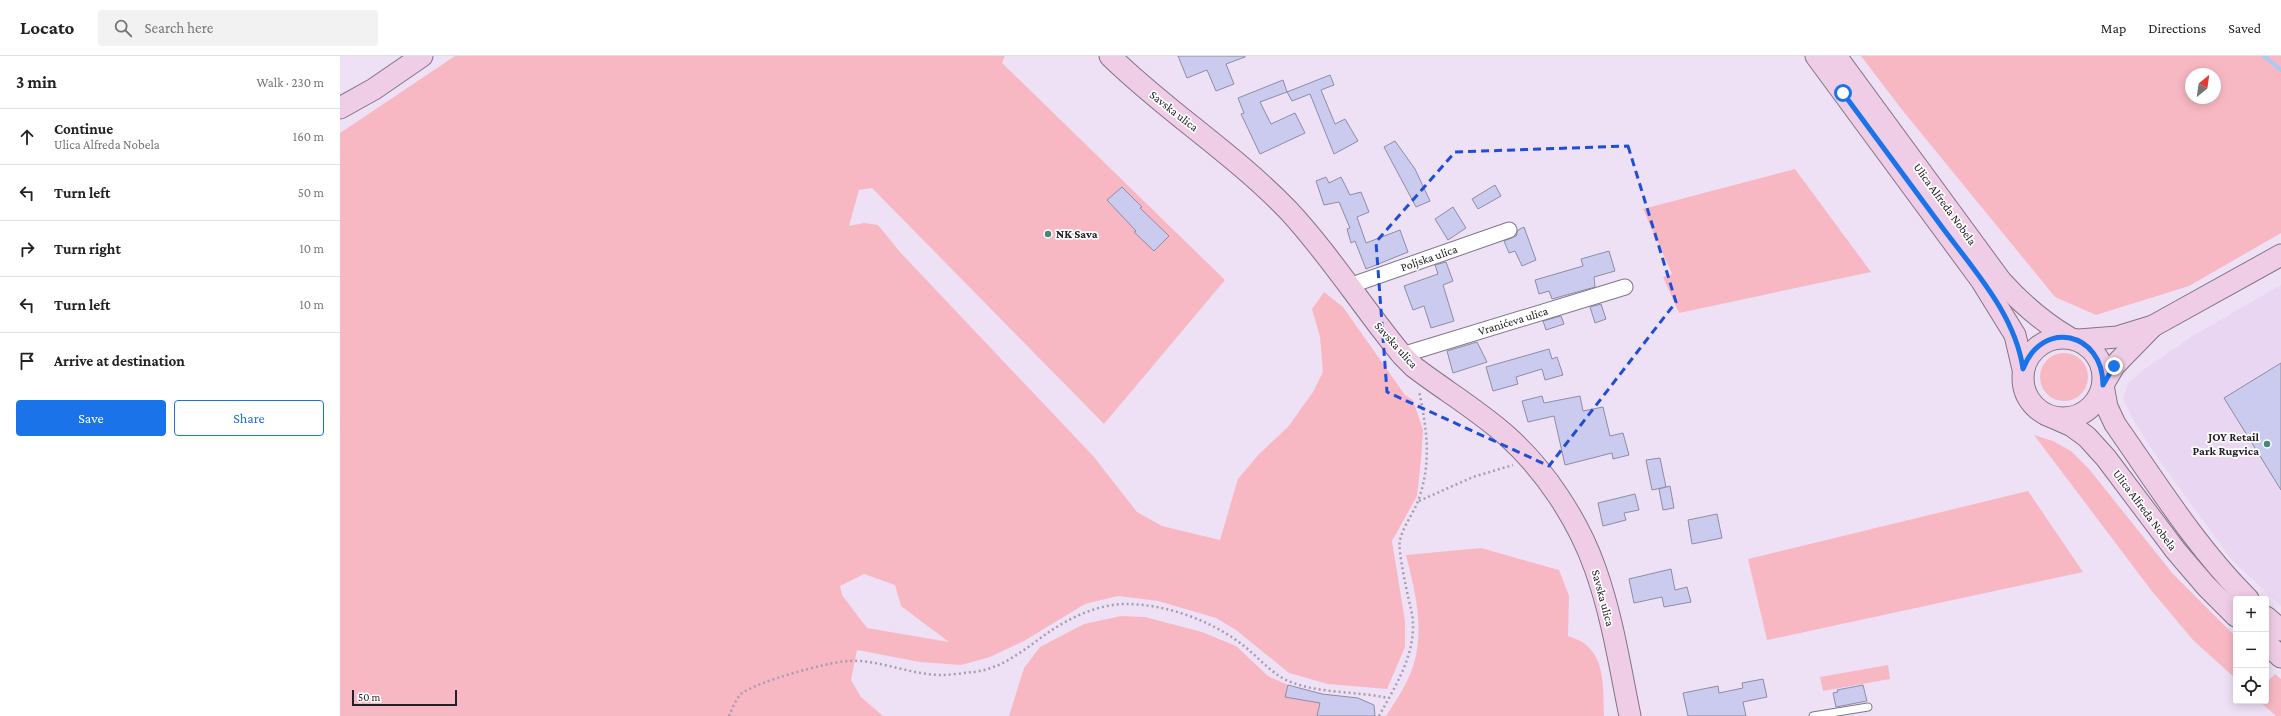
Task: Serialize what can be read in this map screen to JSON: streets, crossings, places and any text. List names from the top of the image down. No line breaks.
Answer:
{"streets":{"street":["Savska ulica","Ulica Alfreda Nobela","Poljska ulica","Vranićeva ulica"]},"crossings":[["Savska ulica","Poljska ulica"],["Savska ulica","Vranićeva ulica"]],"places":["NK Sava","JOY Retail Park Rugvica"],"scale_bar":"50 m","north":"top right","page":{"header":"Locato","search":"Search here","nav":["Map","Directions","Saved"],"heading":["3 min","Walk · 230 m"],"list":[["Continue","Ulica Alfreda Nobela","160 m"],["Turn left","50 m"],["Turn right","10 m"],["Turn left","10 m"],"Arrive at destination"],"buttons":["Save","Share"],"map_buttons":["+","−"],"scale":"50 m"}}
